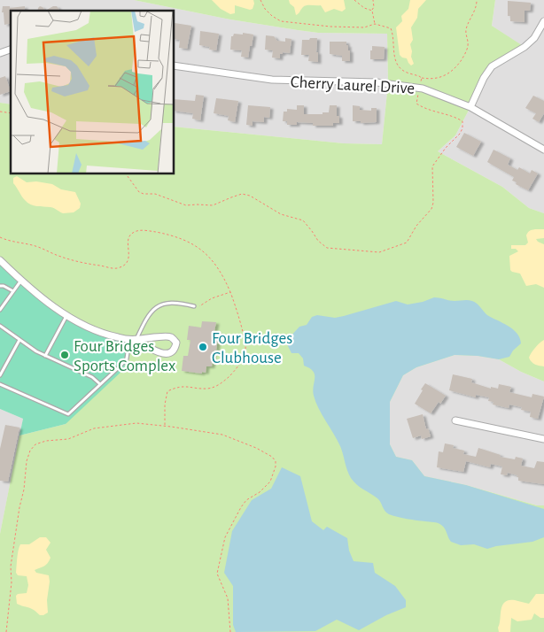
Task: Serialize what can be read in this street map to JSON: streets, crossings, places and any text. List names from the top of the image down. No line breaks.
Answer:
{"streets":{"street":["Cherry Laurel Drive"]},"places":["Four Bridges Clubhouse","Four Bridges Sports Complex"]}
